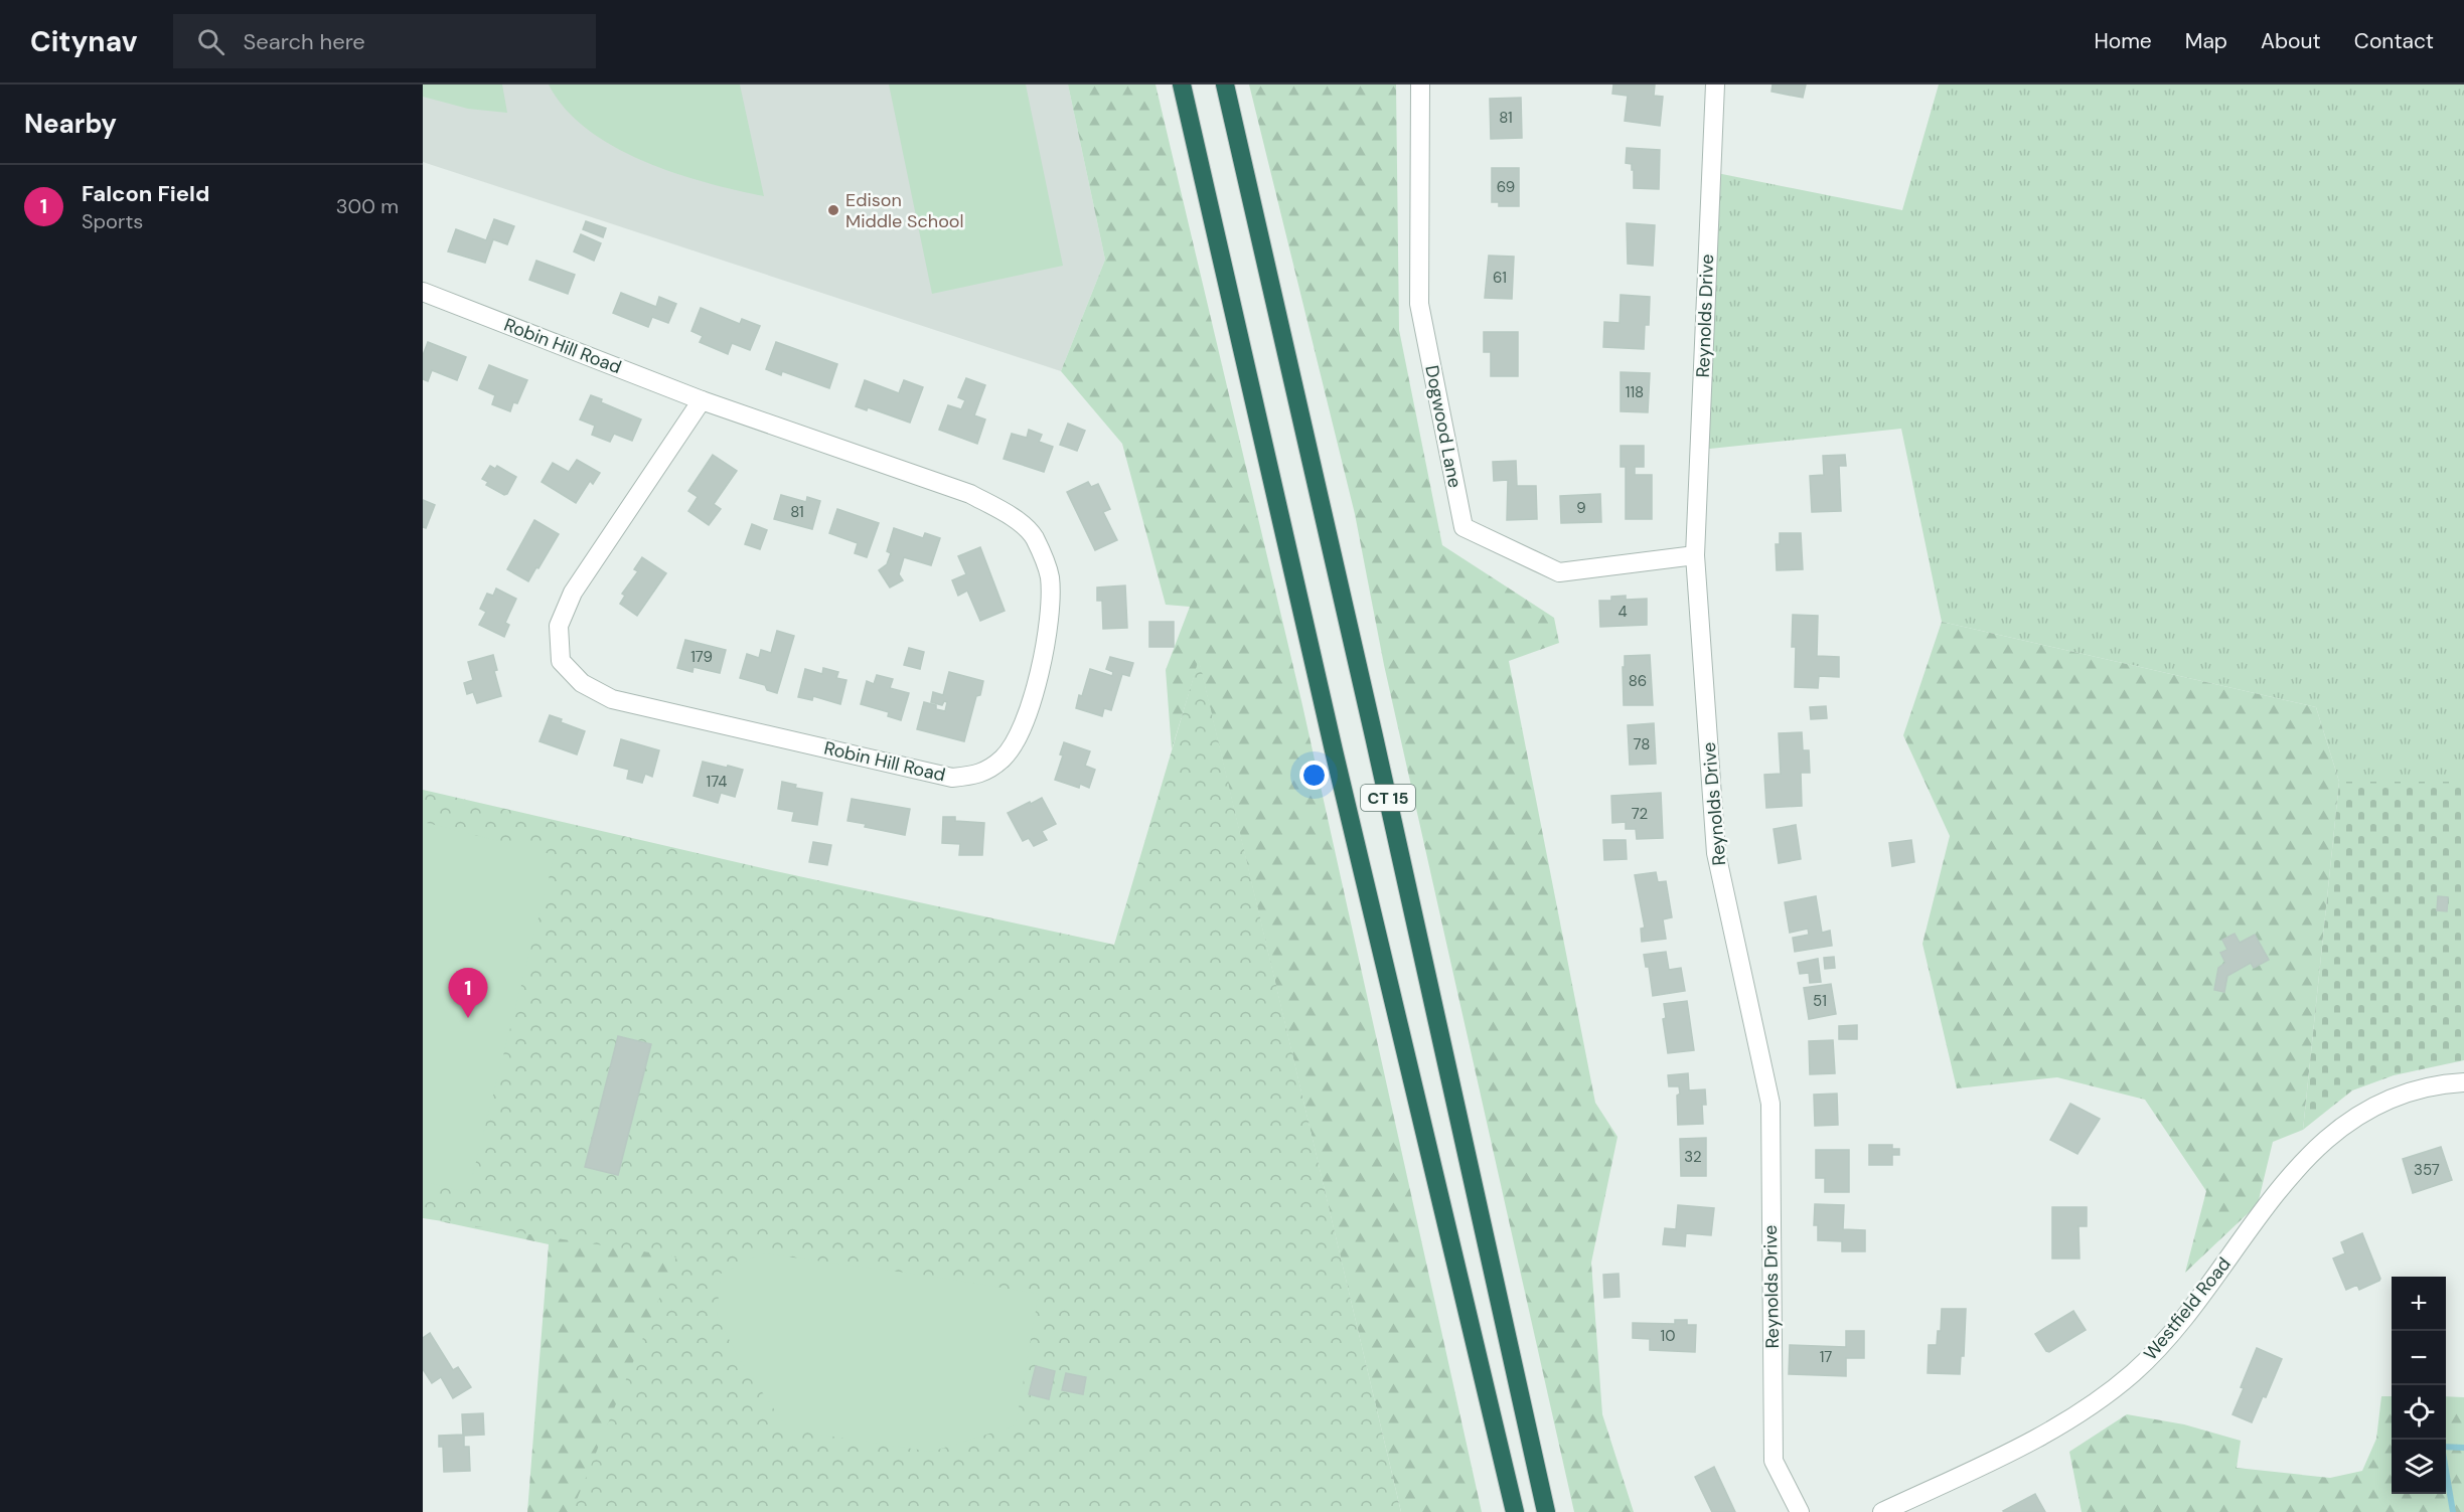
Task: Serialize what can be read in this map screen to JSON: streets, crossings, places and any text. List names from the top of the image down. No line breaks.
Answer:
{"streets":{"highway":["CT 15"],"street":["Reynolds Drive","Robin Hill Road","Dogwood Lane","Westfield Road"]},"crossings":[["Reynolds Drive","Dogwood Lane"]],"places":["Edison Middle School"],"house_numbers":["81","69","61","118","9","81","4","179","86","78","174","72","51","32","357","10","17"],"page":{"header":"Citynav","search":"Search here","nav":["Home","Map","About","Contact"],"heading":"Nearby","list":[{"mark":"1","name":"Falcon Field","note":"Sports","value":"300 m"}],"pins":"1","map_buttons":["+","−"]}}
